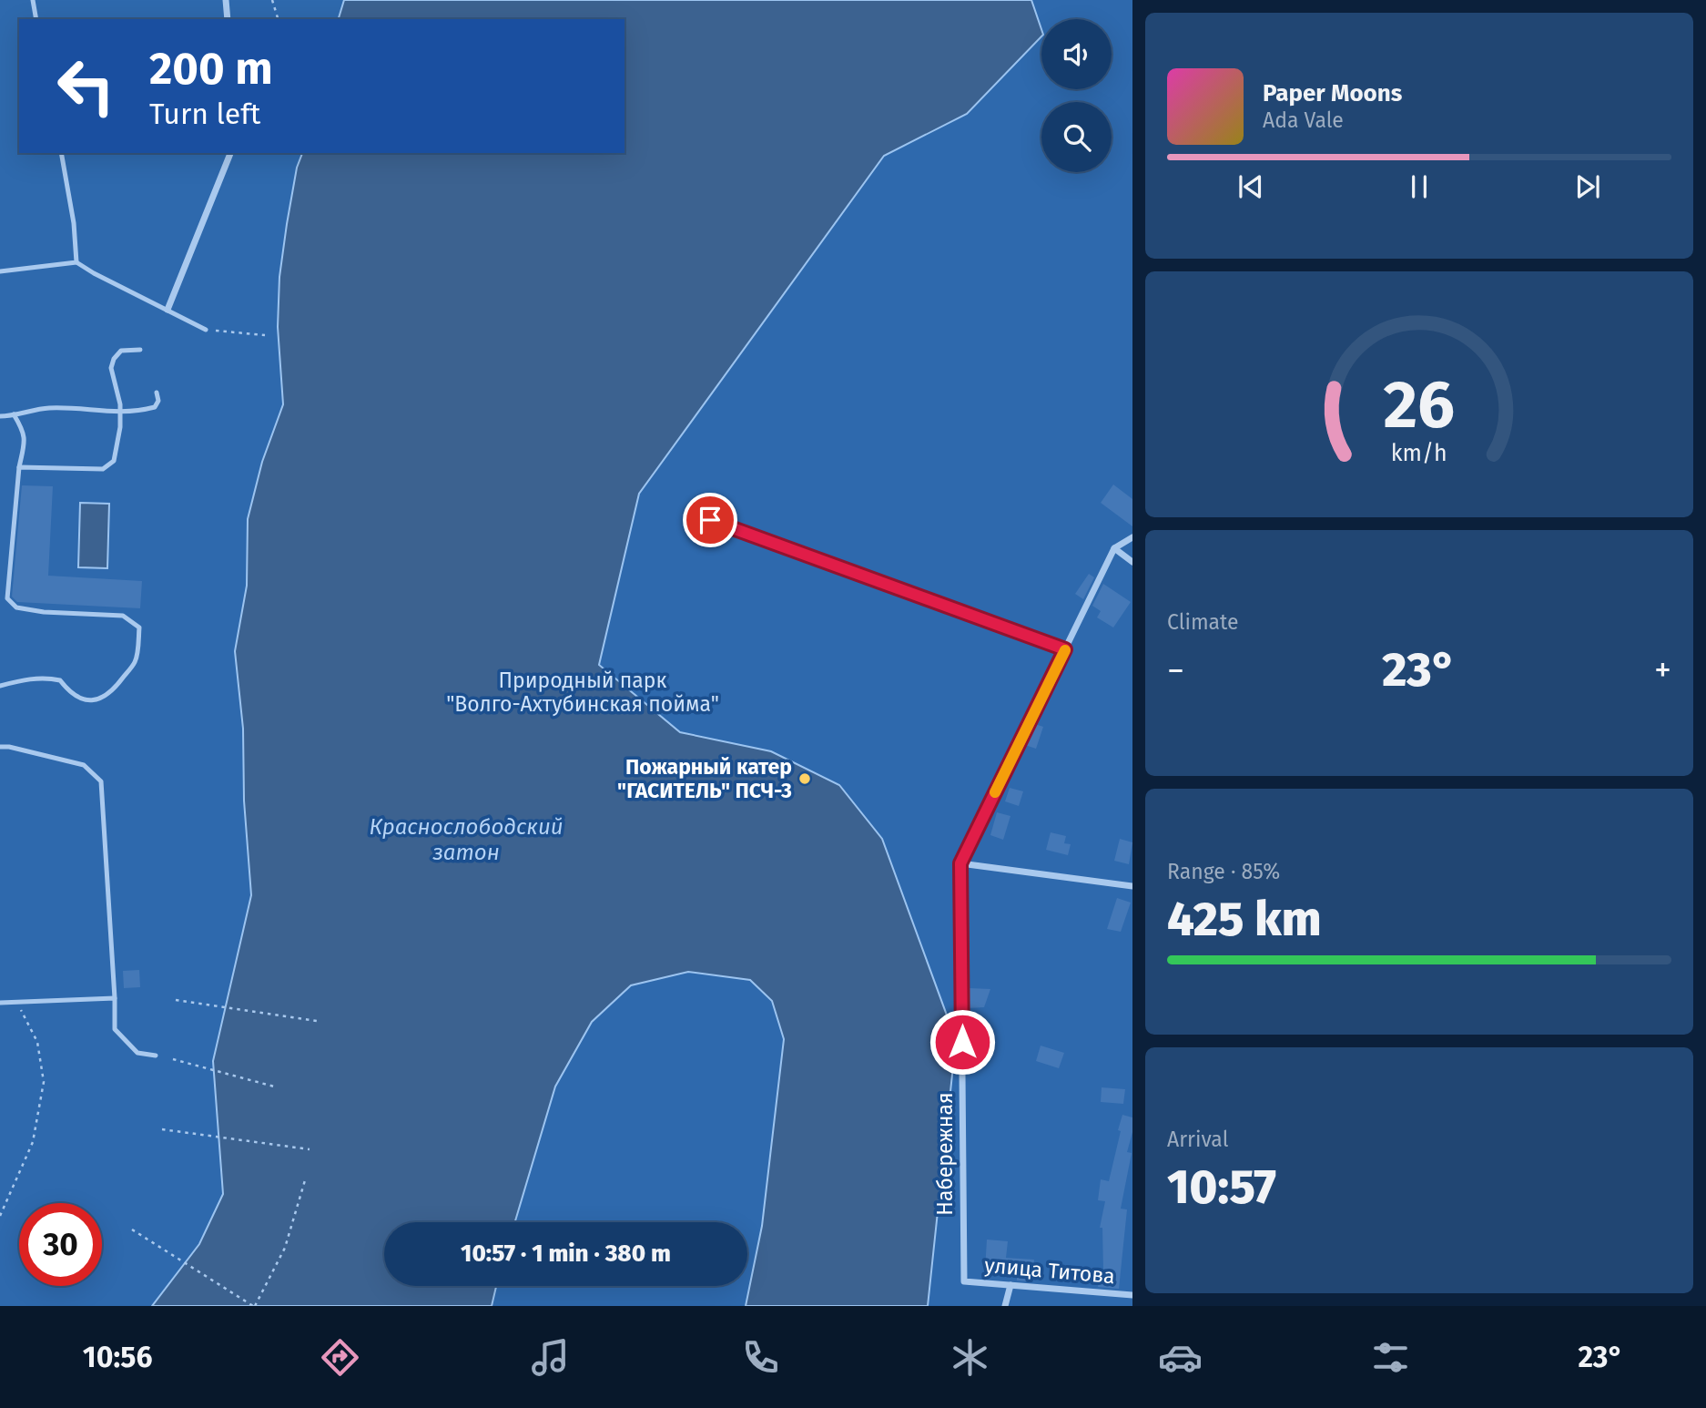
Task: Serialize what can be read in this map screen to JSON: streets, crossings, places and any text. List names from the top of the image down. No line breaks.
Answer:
{"streets":{"street":["Набережная","улица Титова"]},"crossings":[["Набережная","улица Титова"]],"water":["Краснослободский затон"],"parks":["Природный парк \"Волго-Ахтубинская пойма\""],"places":["Пожарный катер \"ГАСИТЕЛЬ\" ПСЧ-3"],"page":{"turn":["200 m","Turn left"],"song":["Paper Moons","Ada Vale"],"tile":["Climate",["Range · 85%","425 km"],["Arrival","10:57"]],"heat":["−","23°","+"],"limit":"30","trip":"10:57 · 1 min · 380 m","tabs":["10:56","23°"],"gauge":["26","km/h"]}}
